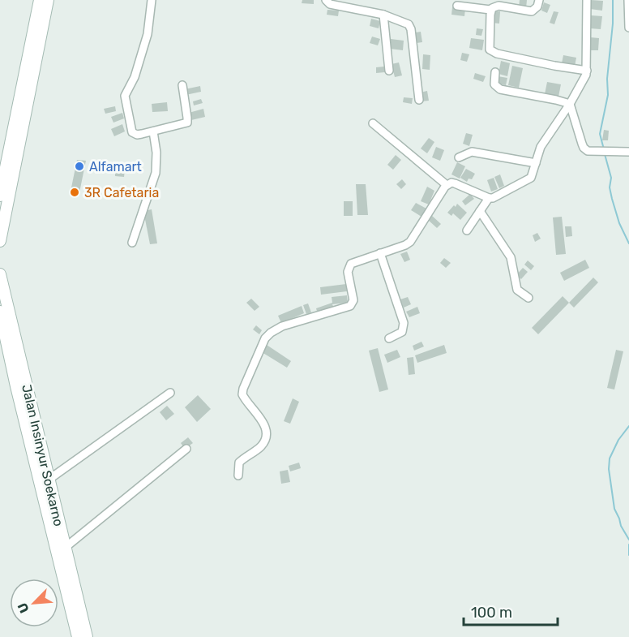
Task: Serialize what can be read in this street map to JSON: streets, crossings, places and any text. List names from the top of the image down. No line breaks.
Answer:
{"streets":{"main road":["Jalan Insinyur Soekarno"]},"places":["Alfamart","3R Cafetaria"],"scale_bar":"100 m","north":"bottom left"}
